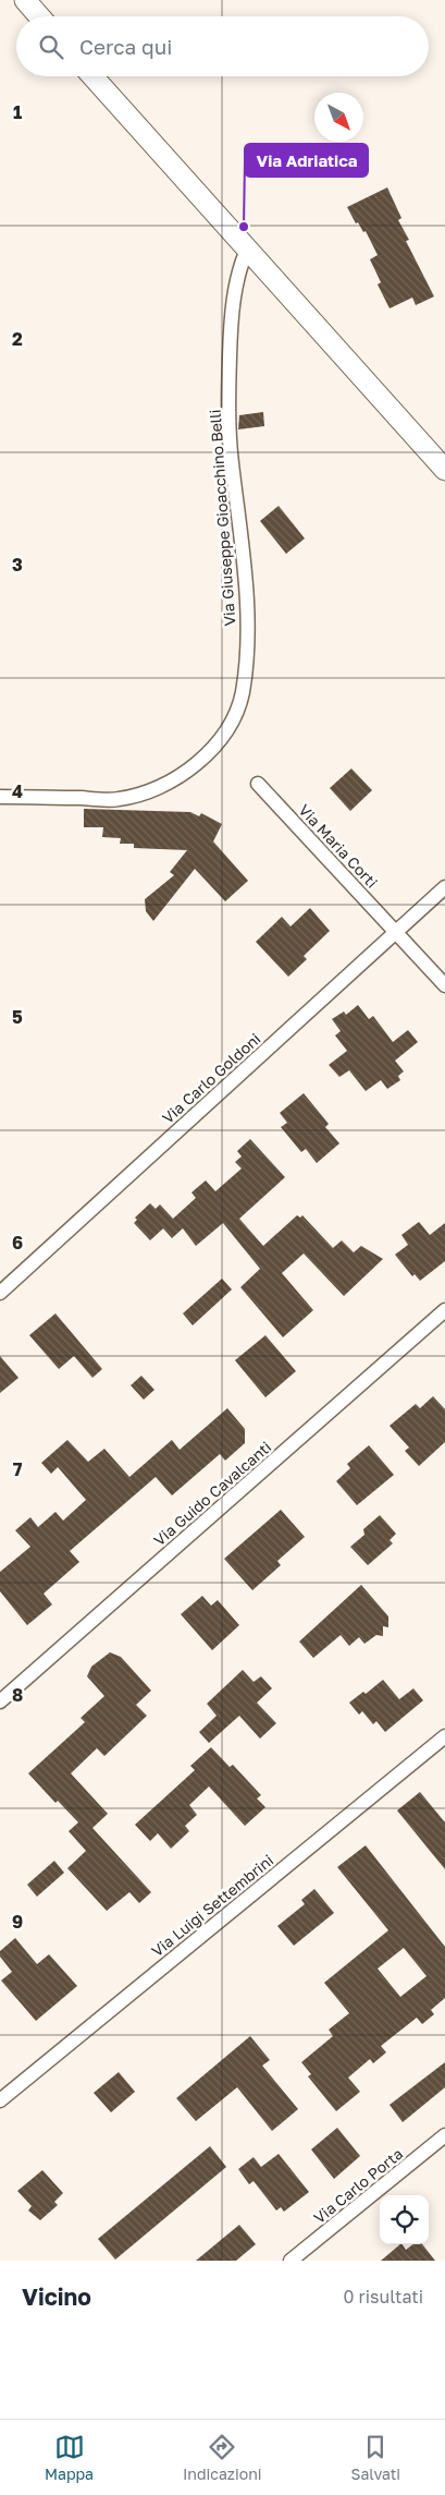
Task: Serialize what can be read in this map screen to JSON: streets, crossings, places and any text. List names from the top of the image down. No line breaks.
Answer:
{"streets":{"street":["Via Giuseppe Gioacchino Belli","Via Maria Corti","Via Carlo Goldoni","Via Guido Cavalcanti","Via Luigi Settembrini","Via Carlo Porta"]},"crossings":[["Via Maria Corti","Via Carlo Goldoni"]],"places":["Via Adriatica"],"north":"bottom right","page":{"search":"Cerca qui","heading":["Vicino","0 risultati"],"nav":["Mappa","Indicazioni","Salvati"]},"grid":{"rows":["1","2","3","4","5","6","7","8","9"]}}
